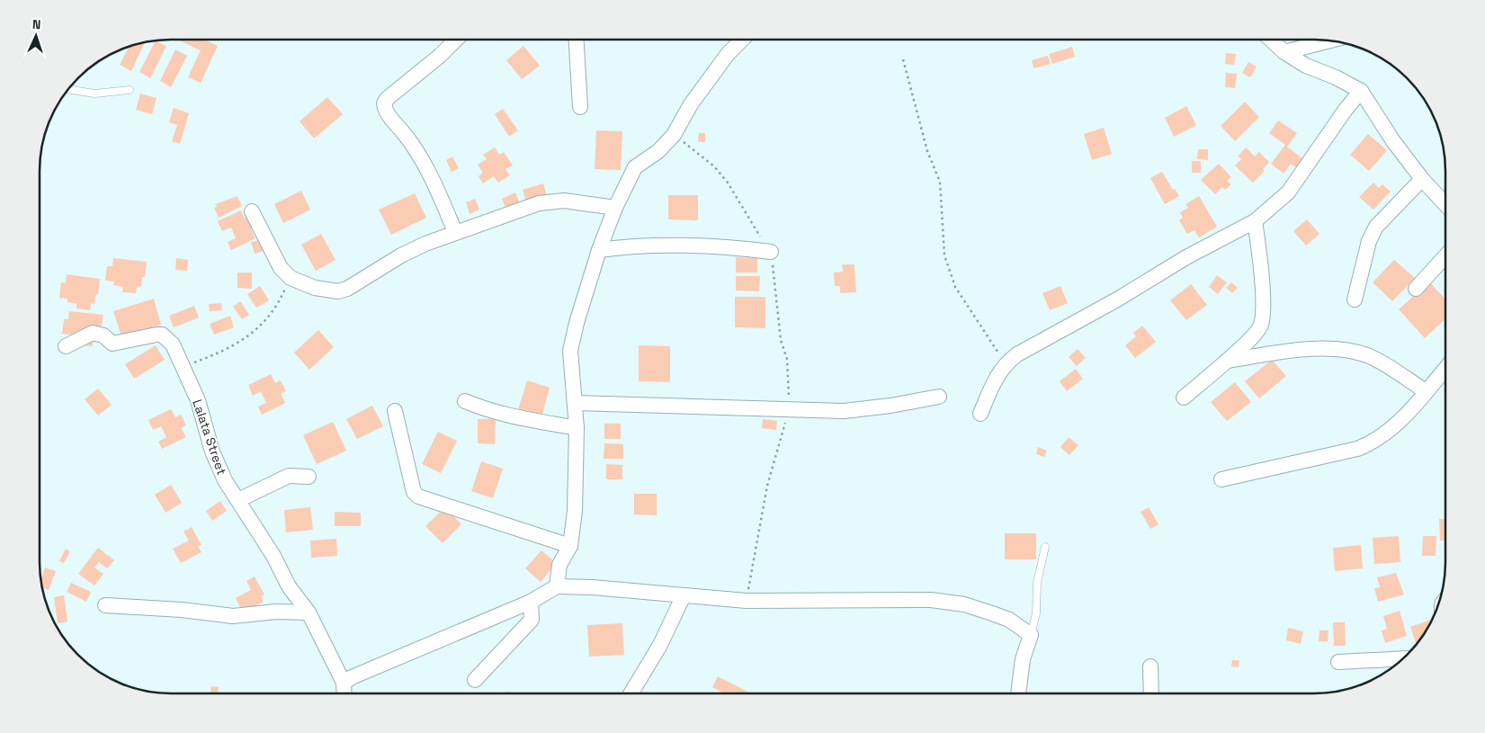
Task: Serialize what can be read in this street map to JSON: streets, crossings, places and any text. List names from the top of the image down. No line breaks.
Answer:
{"streets":{"street":["Lalata Street"]},"north":"top"}
